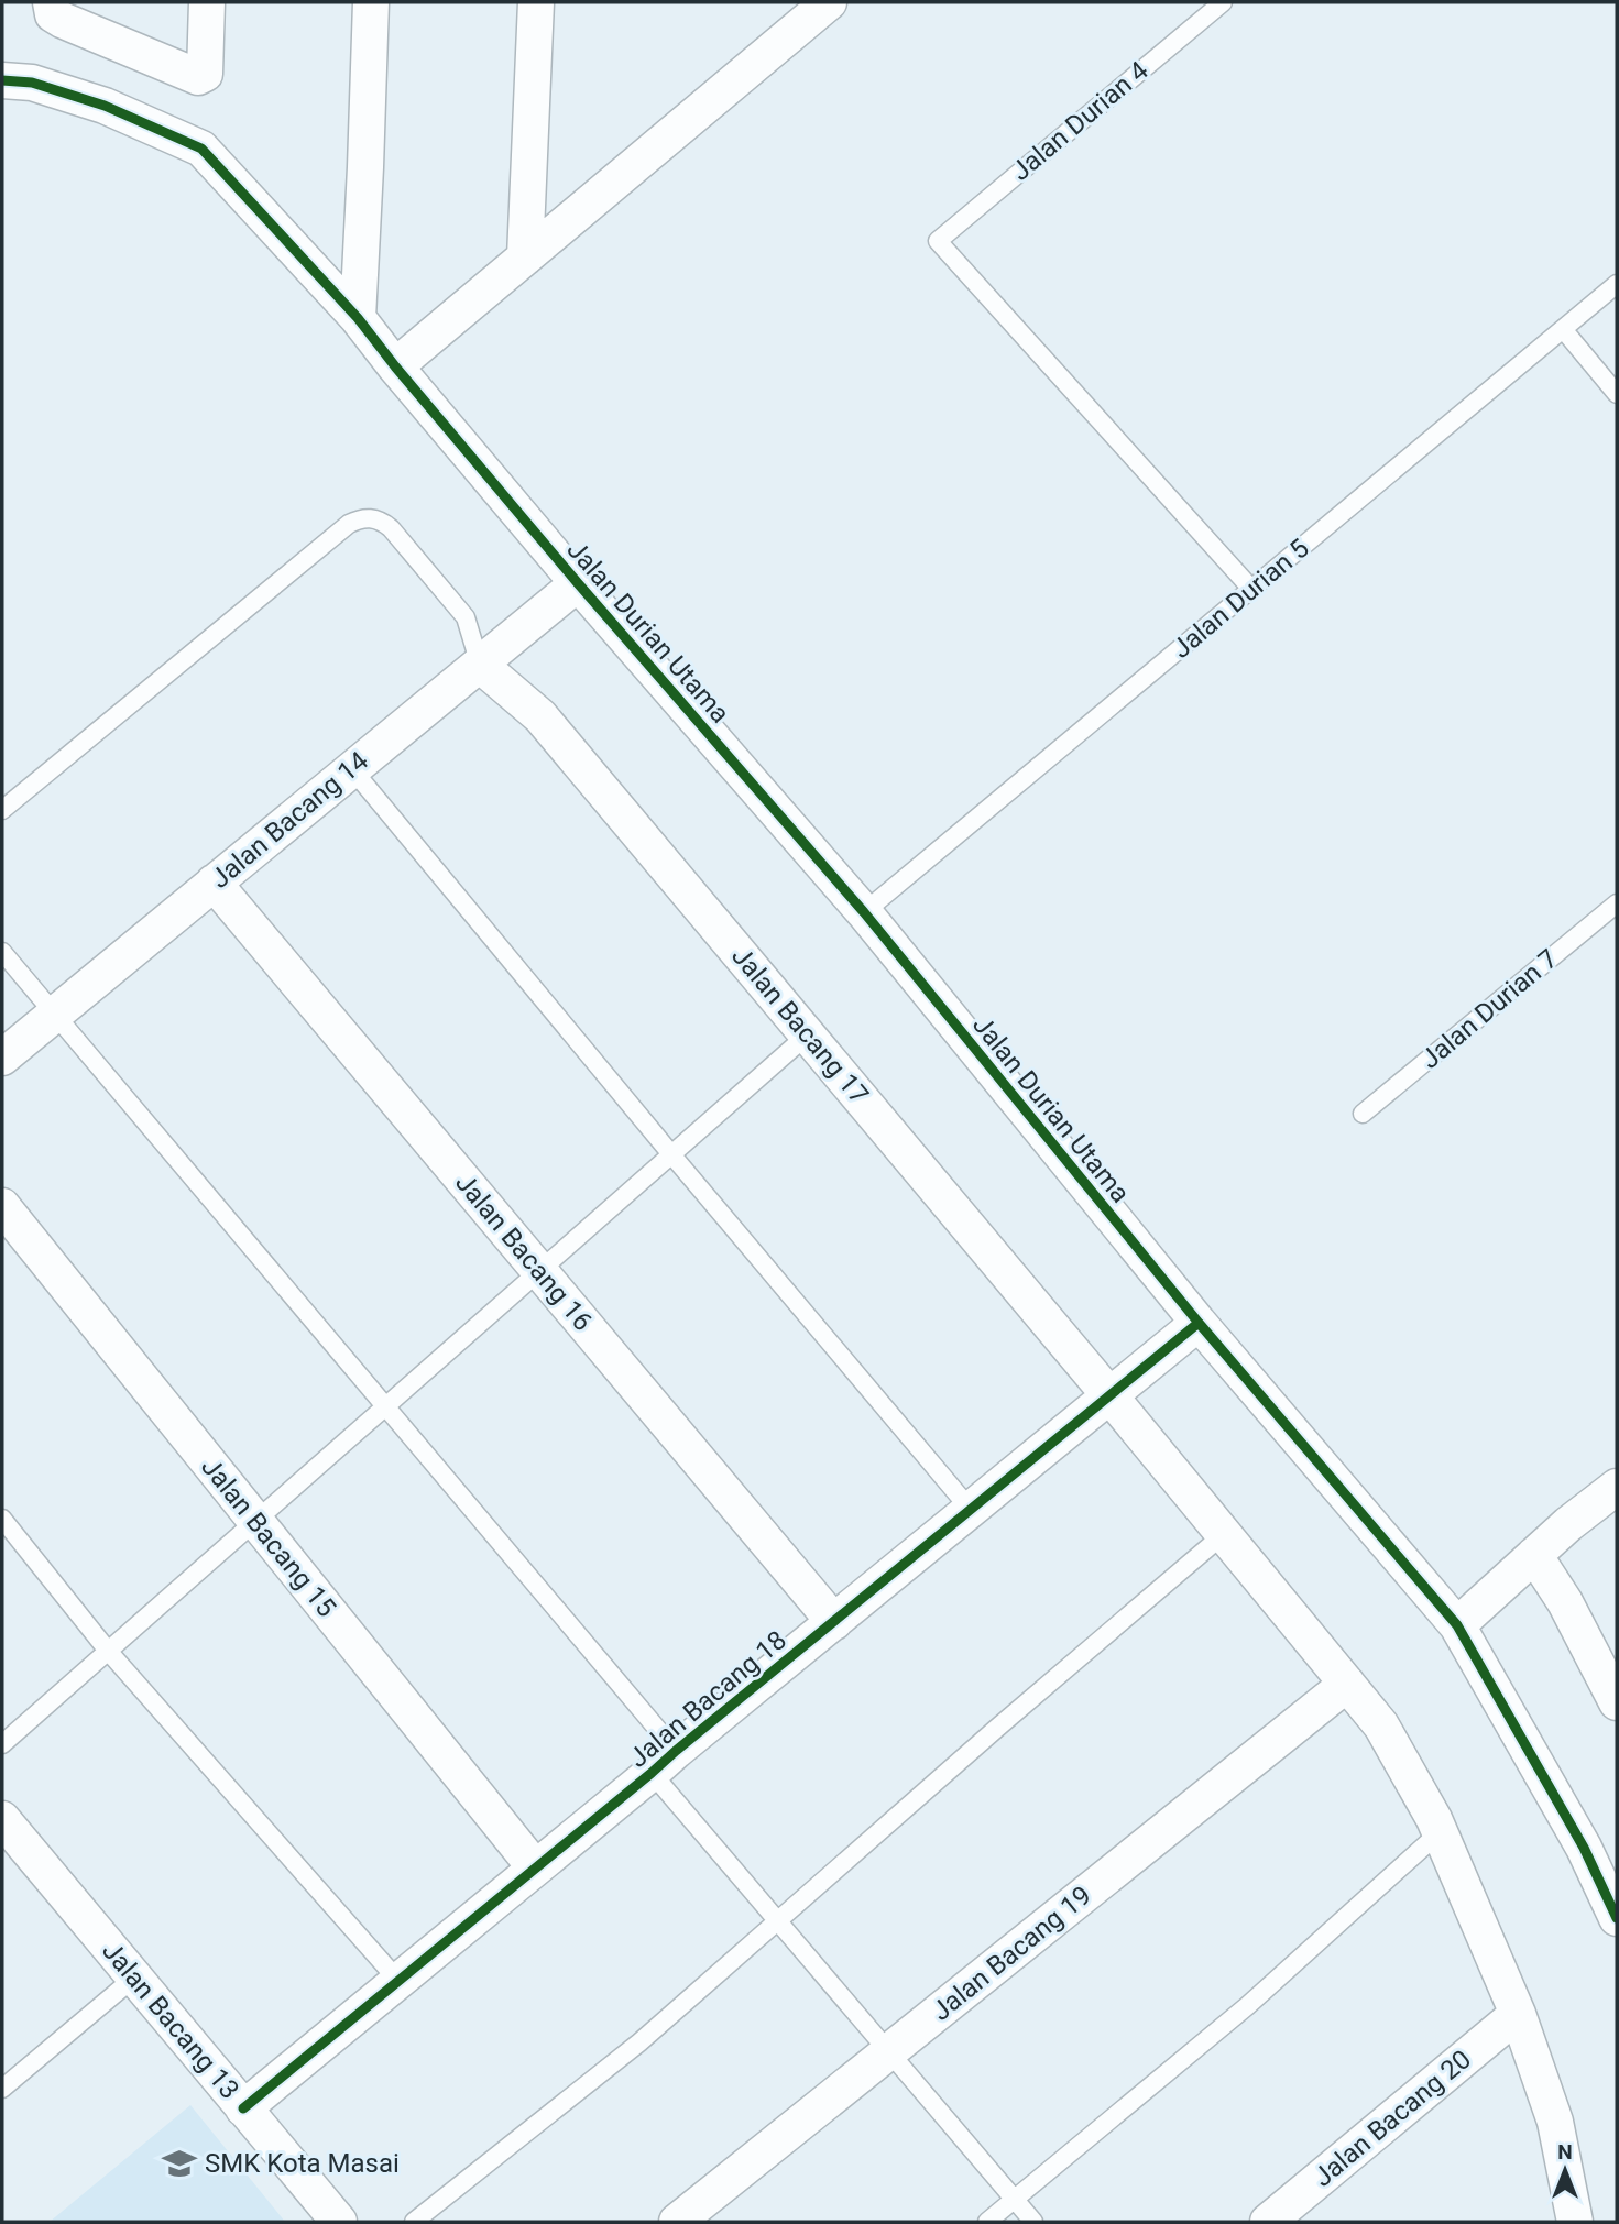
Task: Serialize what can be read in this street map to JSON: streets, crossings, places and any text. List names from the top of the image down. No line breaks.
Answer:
{"streets":{"street":["Jalan Durian Utama","Jalan Bacang 14","Jalan Bacang 17","Jalan Bacang 16","Jalan Bacang 15","Jalan Bacang 18","Jalan Bacang 19","Jalan Bacang 13","Jalan Bacang 20"],"lane":["Jalan Durian 4","Jalan Durian 5","Jalan Durian 7"]},"crossings":[["Jalan Durian 4","Jalan Durian 5"],["Jalan Durian 5","Jalan Durian Utama"],["Jalan Durian Utama","Jalan Bacang 14"],["Jalan Durian Utama","Jalan Bacang 18"],["Jalan Bacang 14","Jalan Bacang 17"],["Jalan Bacang 14","Jalan Bacang 16"],["Jalan Bacang 17","Jalan Bacang 18"],["Jalan Bacang 17","Jalan Bacang 19"],["Jalan Bacang 17","Jalan Bacang 20"],["Jalan Bacang 16","Jalan Bacang 18"],["Jalan Bacang 15","Jalan Bacang 18"],["Jalan Bacang 18","Jalan Bacang 13"]],"places":{"school or university":["SMK Kota Masai"]},"north":"top"}
